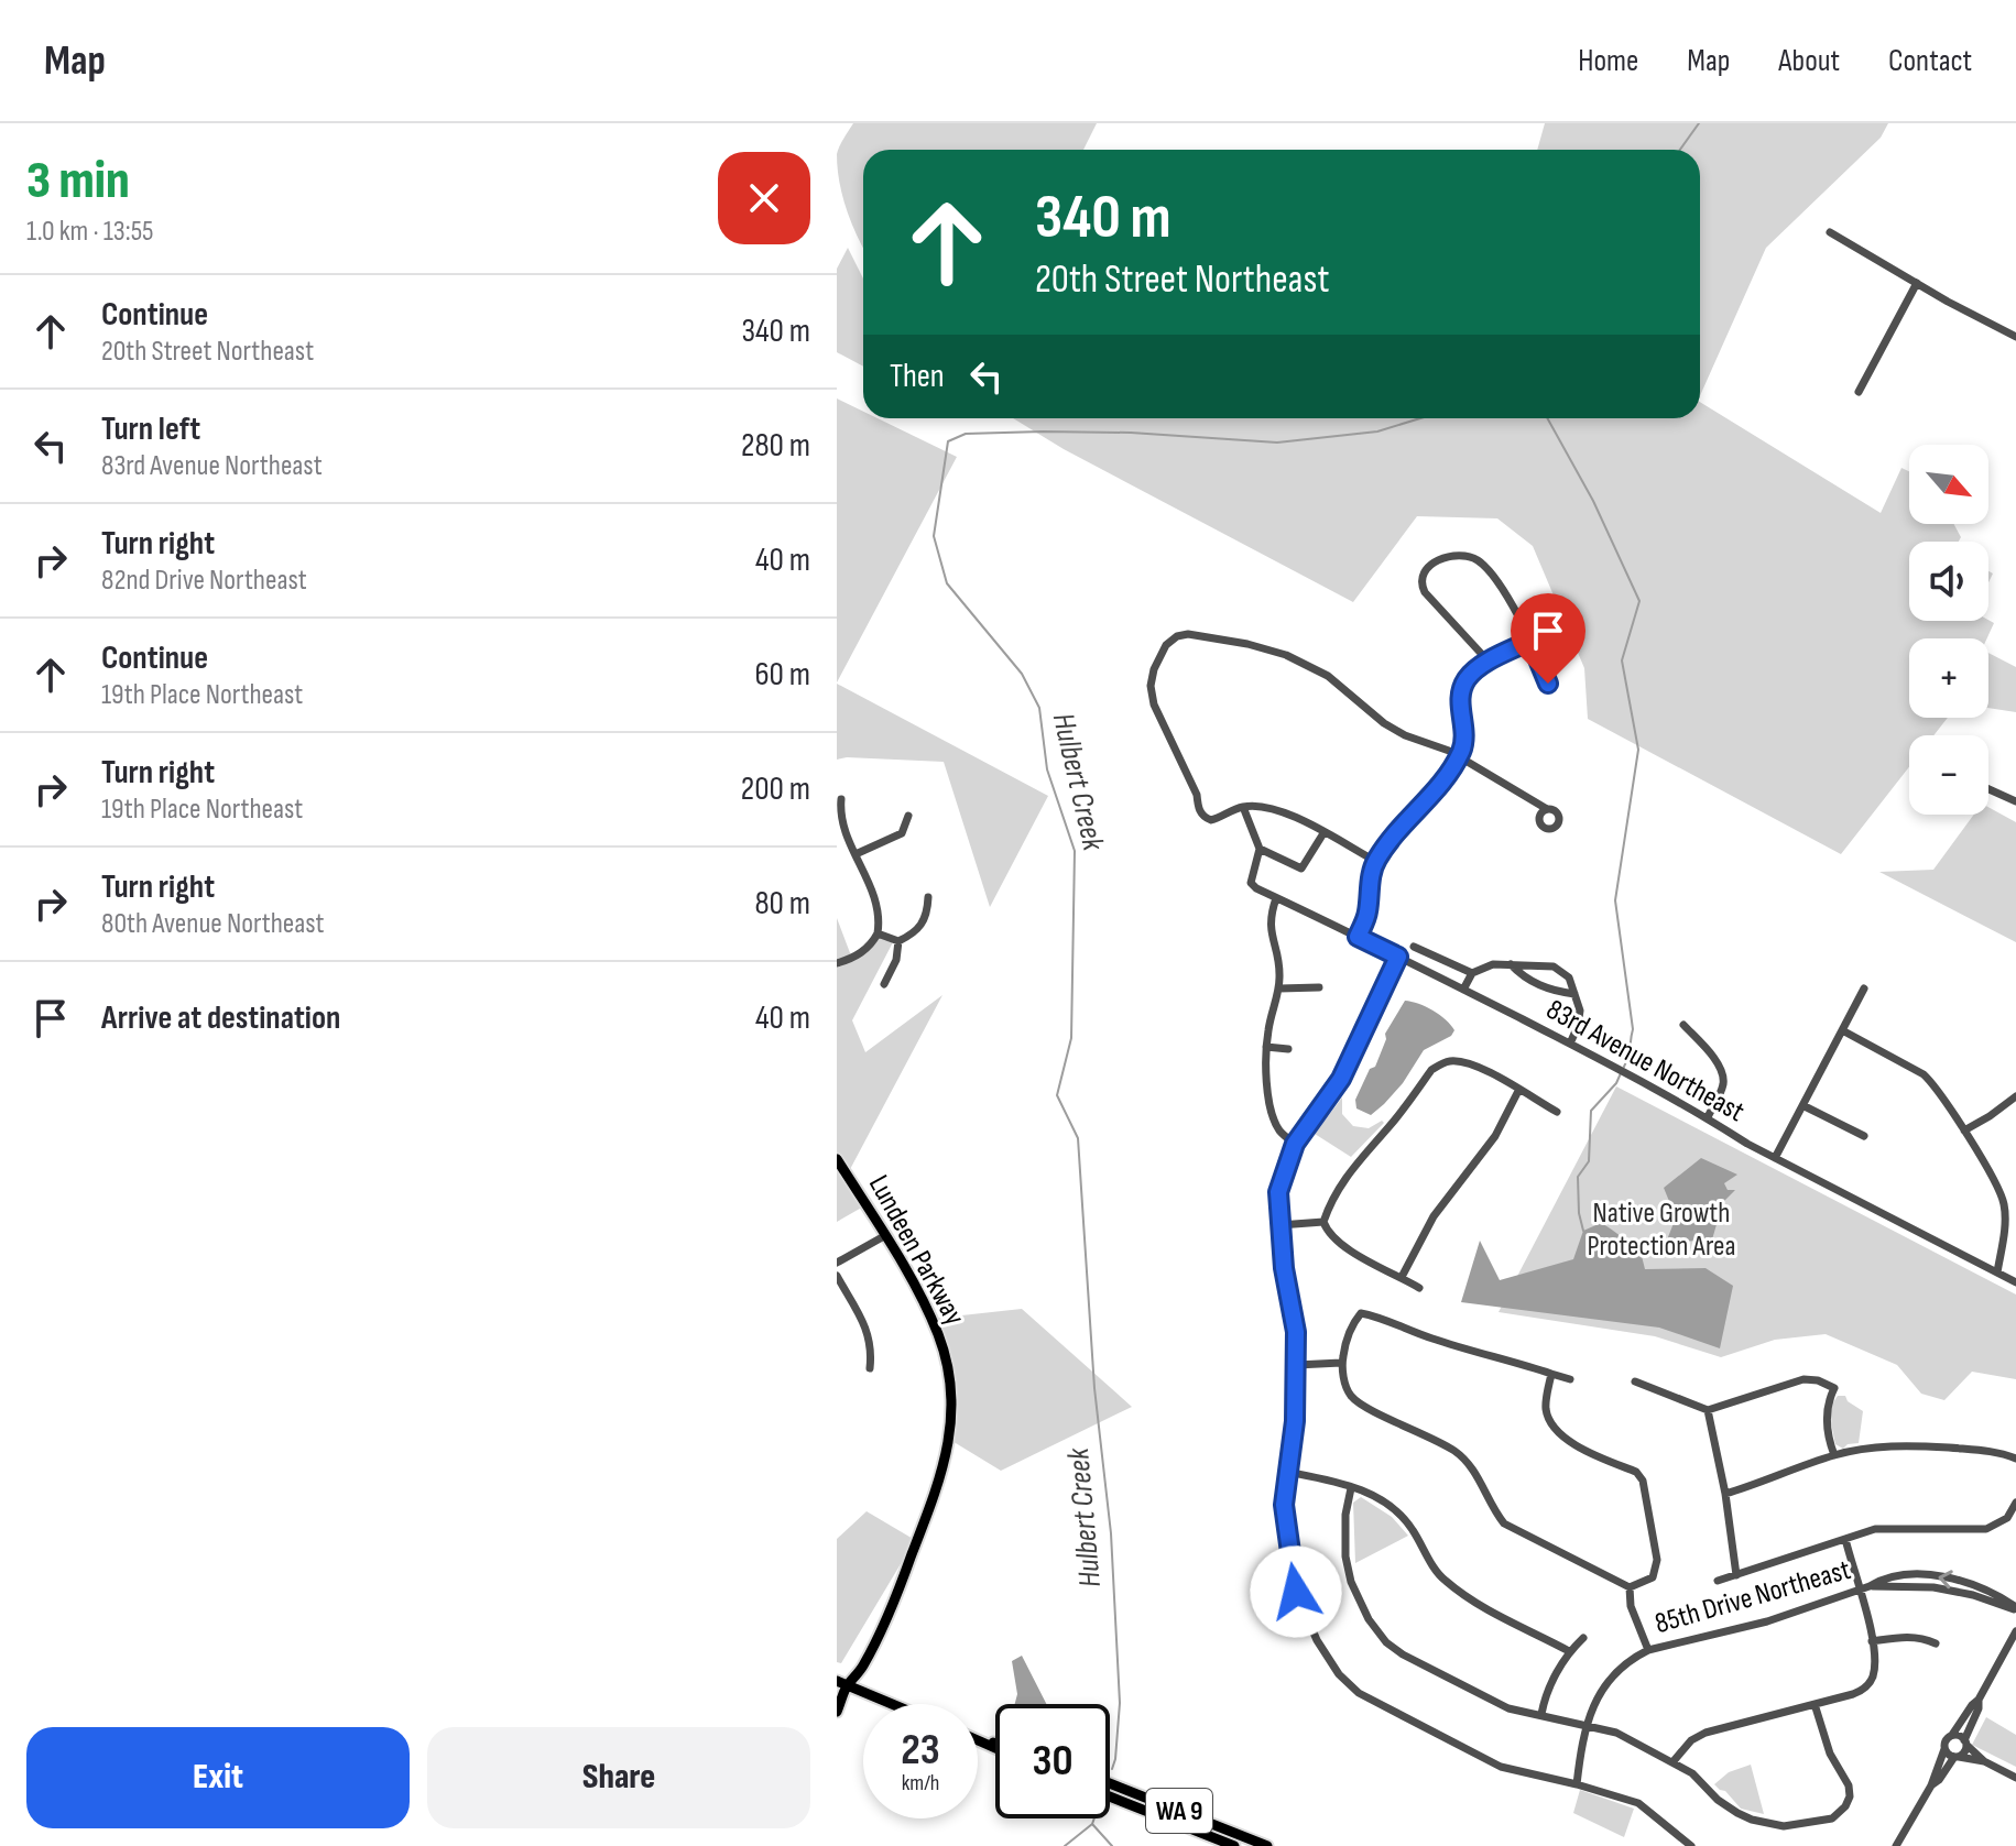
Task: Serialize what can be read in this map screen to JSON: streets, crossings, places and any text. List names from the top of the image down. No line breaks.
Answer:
{"streets":{"main road":["Lundeen Parkway","WA 9"],"street":["83rd Avenue Northeast","85th Drive Northeast"]},"water":["Hulbert Creek"],"parks":["Native Growth Protection Area"],"north":"bottom right","page":{"header":"Map","nav":["Home","Map","About","Contact"],"heading":["3 min","1.0 km · 13:55"],"turn":["340 m","20th Street Northeast"],"list":[{"name":"Continue","note":"20th Street Northeast","value":"340 m"},{"name":"Turn left","note":"83rd Avenue Northeast","value":"280 m"},{"name":"Turn right","note":"82nd Drive Northeast","value":"40 m"},{"name":"Continue","note":"19th Place Northeast","value":"60 m"},{"name":"Turn right","note":"19th Place Northeast","value":"200 m"},{"name":"Turn right","note":"80th Avenue Northeast","value":"80 m"},{"name":"Arrive at destination","value":"40 m"}],"then":"Then","map_buttons":["+","−"],"speed":"23 km/h","limit":"30","buttons":["Exit","Share"]}}
